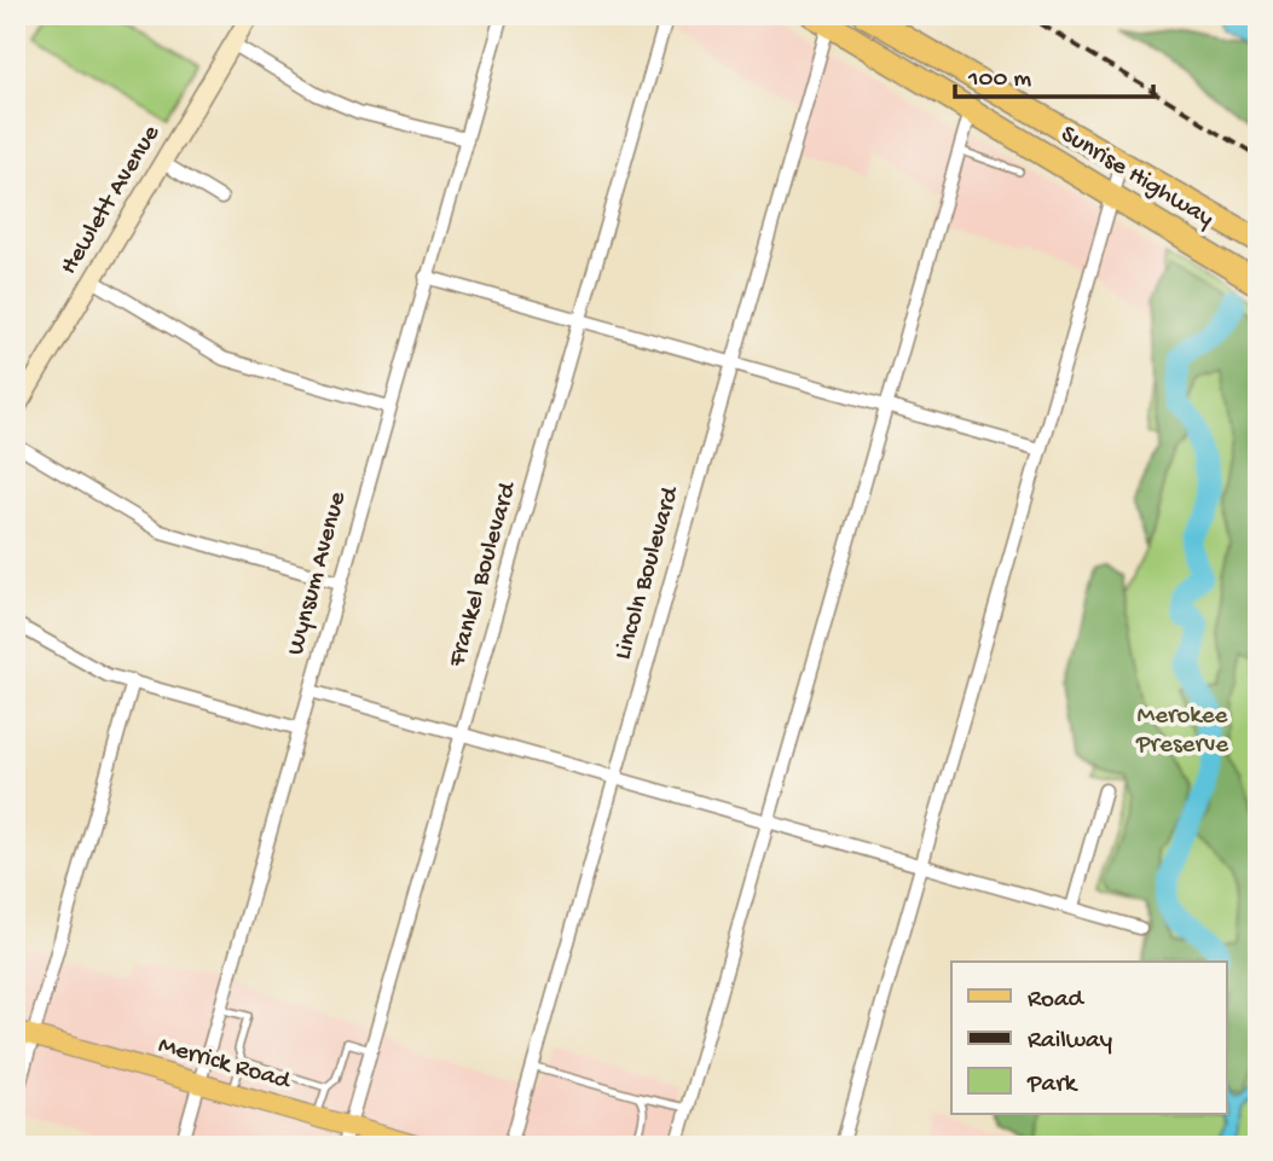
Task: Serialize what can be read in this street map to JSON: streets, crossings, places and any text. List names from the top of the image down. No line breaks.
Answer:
{"streets":{"highway":["Sunrise Highway"],"main road":["Merrick Road"],"street":["Hewlett Avenue","Wynsum Avenue","Lincoln Boulevard","Frankel Boulevard"]},"crossings":[["Sunrise Highway","Lincoln Boulevard"],["Wynsum Avenue","Merrick Road"],["Frankel Boulevard","Merrick Road"]],"parks":["Merokee Preserve"],"legend":["Road","Railway","Park"],"scale_bar":"100 m"}
